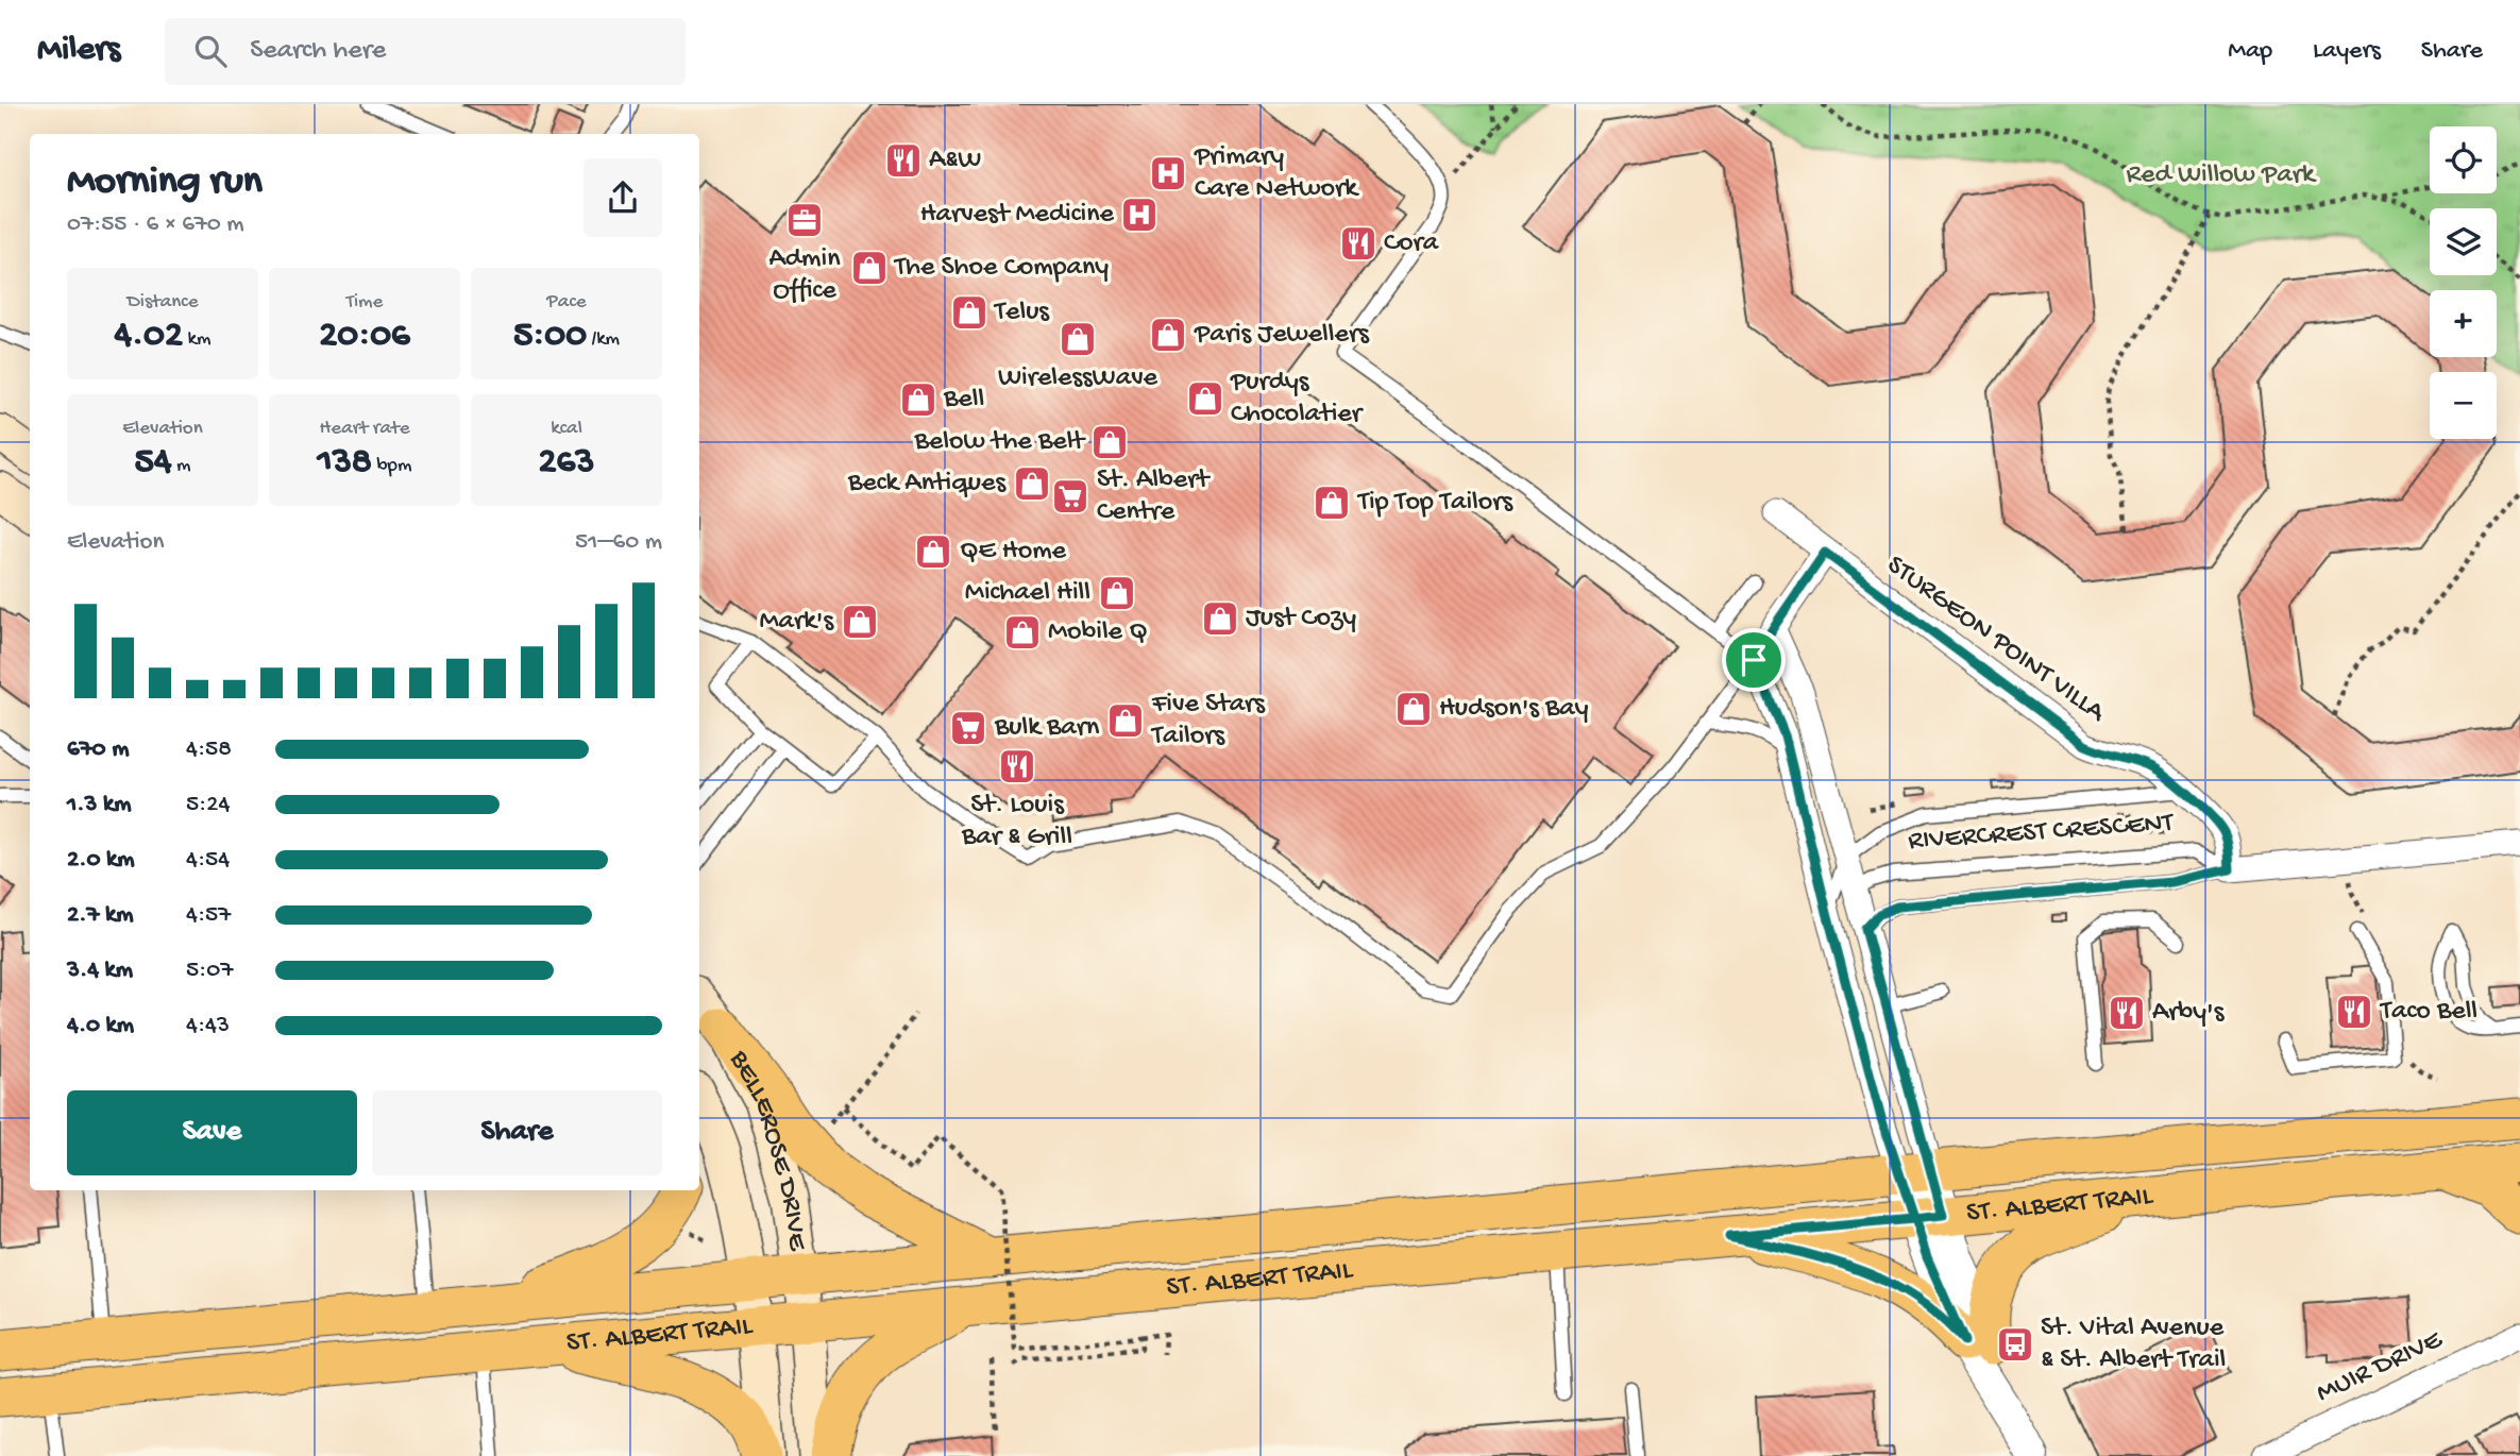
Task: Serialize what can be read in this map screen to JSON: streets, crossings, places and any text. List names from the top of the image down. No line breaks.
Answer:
{"streets":{"main road":["BELLEROSE DRIVE","ST. ALBERT TRAIL"],"street":["STURGEON POINT VILLA","RIVERCREST CRESCENT","MUIR DRIVE"]},"crossings":[["STURGEON POINT VILLA","RIVERCREST CRESCENT"],["BELLEROSE DRIVE","ST. ALBERT TRAIL"]],"parks":["Red Willow Park"],"places":{"restaurant":["A&W","Cora","St. Louis Bar & Grill","Taco Bell","Arby's"],"hospital":["Primary Care Network","Harvest Medicine"],"office":["Admin Office"],"shop":["The Shoe Company","Telus","Paris Jewellers","WirelessWave","Purdys Chocolatier","Bell","Below the Belt","Beck Antiques","Tip Top Tailors","QE Home","Michael Hill","Just Cozy","Mark's","Mobile Q","Hudson's Bay","Five Stars Tailors"],"supermarket":["St. Albert Centre","Bulk Barn"],"bus stop":["St. Vital Avenue & St. Albert Trail"]},"page":{"header":"Milers","search":"Search here","nav":["Map","Layers","Share"],"map_buttons":["+","−"],"heading":["Morning run","07:55 · 6 × 670 m"],"stats":[["Distance","4.02 km"],["Time","20:06"],["Pace","5:00 /km"],["Elevation","54 m"],["Heart rate","138 bpm"],["kcal","263"]],"chart":["Elevation","51–60 m"],"list":[{"name":"670 m","note":"4:58"},{"name":"1.3 km","note":"5:24"},{"name":"2.0 km","note":"4:54"},{"name":"2.7 km","note":"4:57"},{"name":"3.4 km","note":"5:07"},{"name":"4.0 km","note":"4:43"}],"buttons":["Save","Share"]}}
